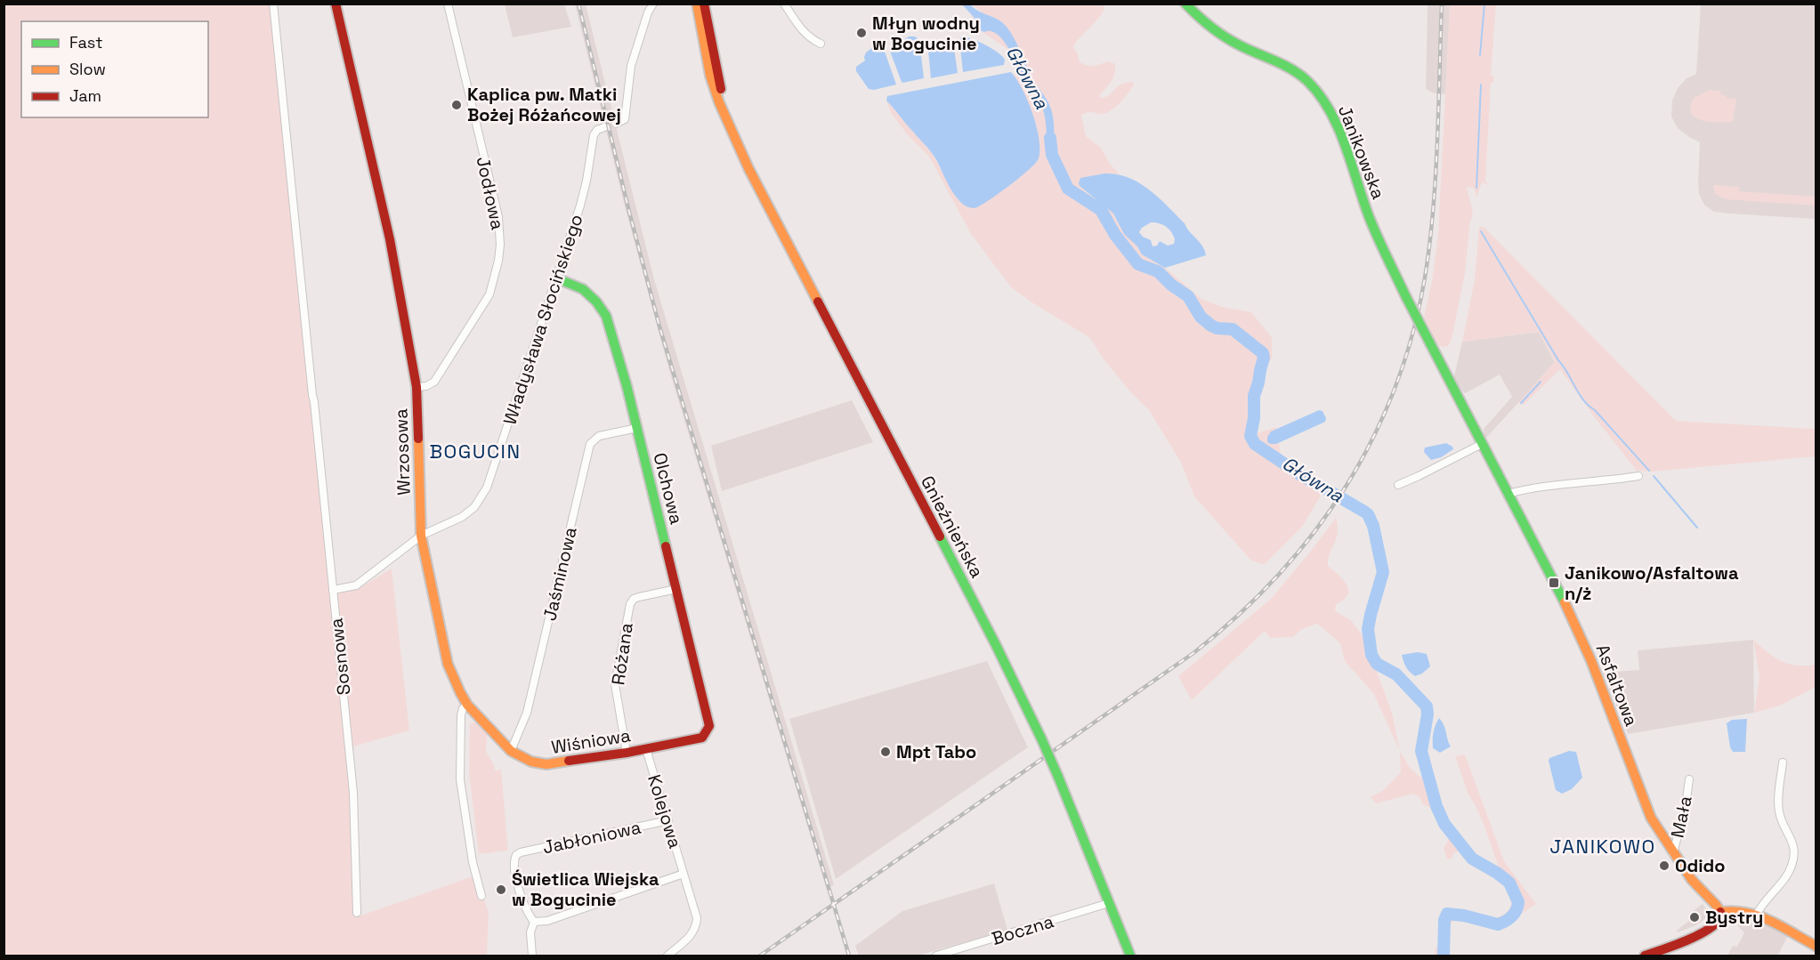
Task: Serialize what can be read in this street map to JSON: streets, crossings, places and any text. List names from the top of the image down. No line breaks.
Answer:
{"streets":{"street":["Janikowska","Jodłowa","Władysława Słocińskiego","Wrzosowa","Olchowa","Gnieźnieńska","Jaśminowa","Różana","Sosnowa","Asfaltowa","Wiśniowa","Kolejowa","Mała","Jabłoniowa","Boczna"]},"crossings":[["Janikowska","Asfaltowa"],["Jodłowa","Wrzosowa"],["Władysława Słocińskiego","Wrzosowa"],["Władysława Słocińskiego","Olchowa"],["Władysława Słocińskiego","Sosnowa"],["Wrzosowa","Wiśniowa"],["Olchowa","Jaśminowa"],["Olchowa","Różana"],["Olchowa","Wiśniowa"],["Gnieźnieńska","Boczna"],["Jaśminowa","Wiśniowa"],["Różana","Wiśniowa"],["Asfaltowa","Mała"],["Wiśniowa","Kolejowa"],["Kolejowa","Jabłoniowa"]],"districts":["BOGUCIN","JANIKOWO"],"water":["Główna"],"places":{"other":["Młyn wodny w Bogucinie","Kaplica pw. Matki Bożej Różańcowej","Mpt Tabo","Odido","Świetlica Wiejska w Bogucinie","Bystry"],"transit":["Janikowo/Asfaltowa n/ż"]},"legend":["Fast","Slow","Jam"]}
